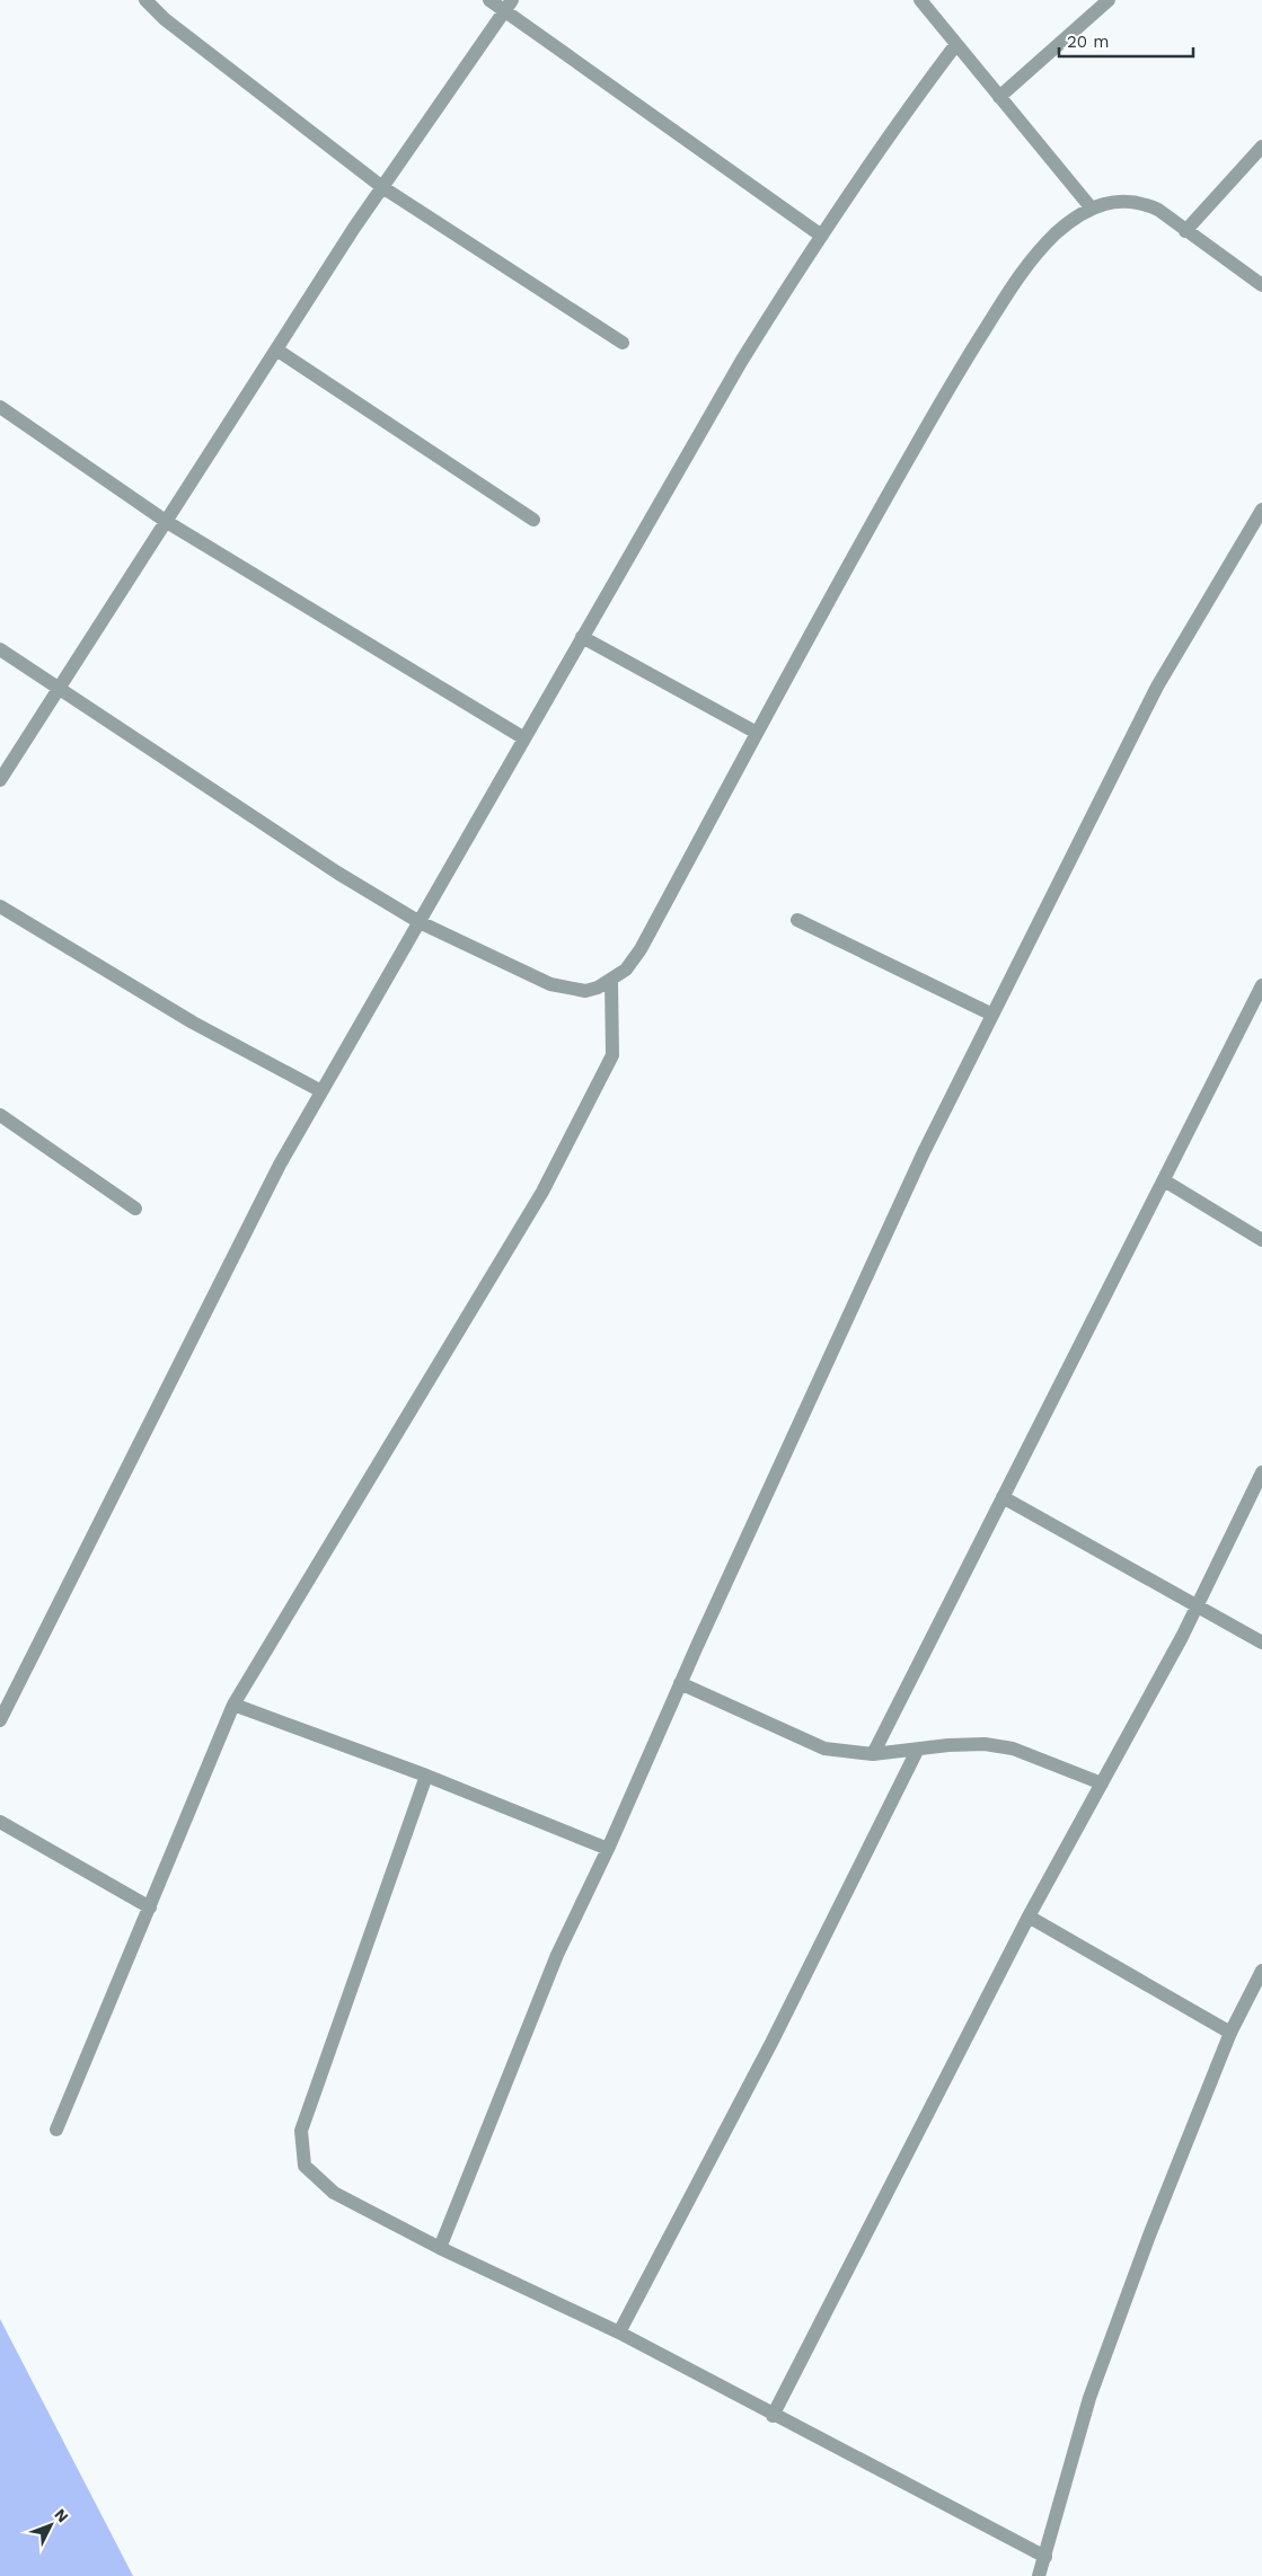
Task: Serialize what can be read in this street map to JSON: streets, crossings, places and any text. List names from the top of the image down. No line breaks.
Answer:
{"scale_bar":"20 m","north":"top right"}
